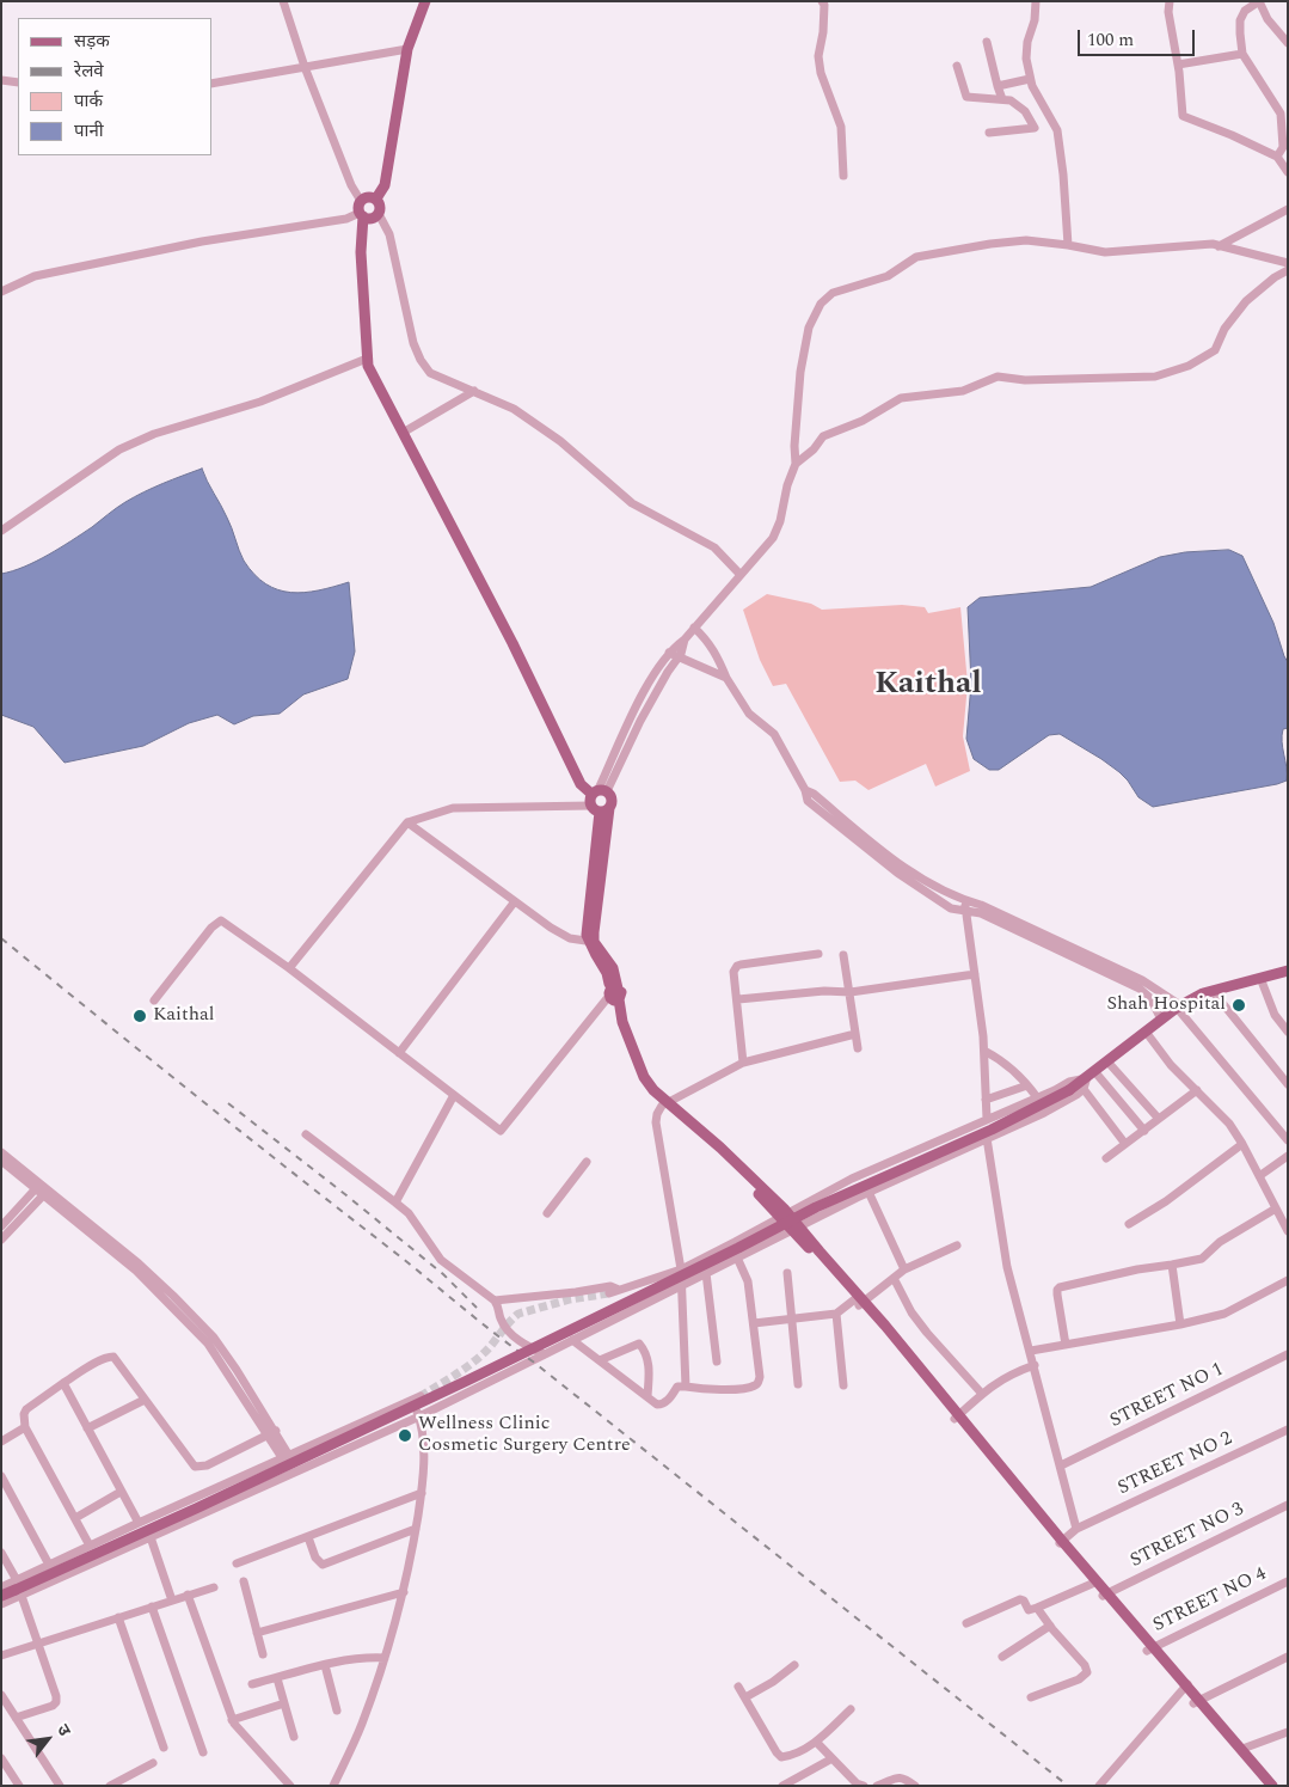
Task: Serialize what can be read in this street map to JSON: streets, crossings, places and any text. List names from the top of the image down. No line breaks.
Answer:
{"streets":{"street":["STREET NO 1","STREET NO 2","STREET NO 3","STREET NO 4"]},"districts":["Kaithal"],"places":["Shah Hospital","Kaithal","Wellness Clinic Cosmetic Surgery Centre"],"legend":["सड़क","रेलवे","पार्क","पानी"],"scale_bar":"100 m","north":"top right"}
